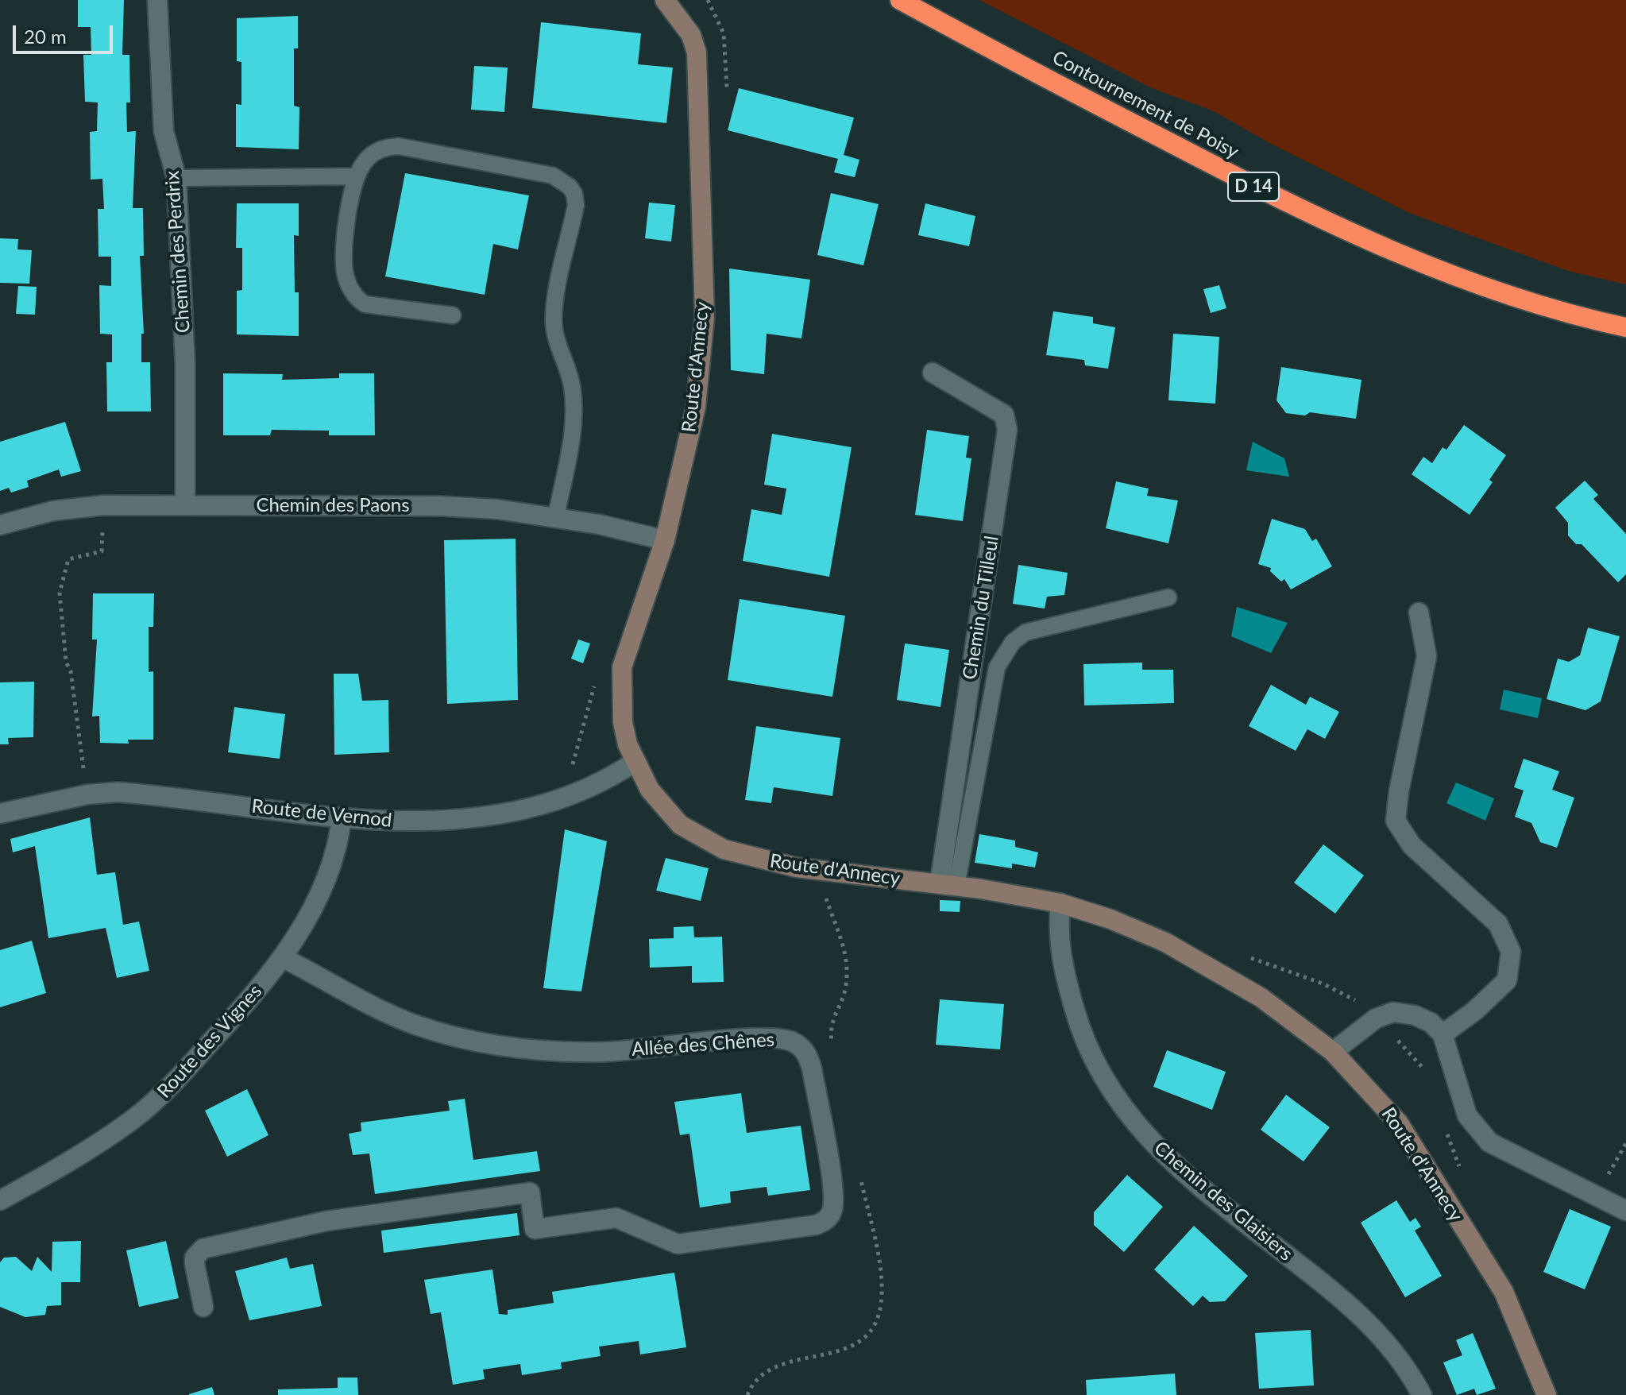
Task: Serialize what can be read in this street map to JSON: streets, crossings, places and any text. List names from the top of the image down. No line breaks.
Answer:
{"streets":{"highway":["Contournement de Poisy","D 14"],"street":["Chemin des Perdrix","Route d'Annecy","Chemin des Paons","Chemin du Tilleul","Route de Vernod","Route des Vignes","Allée des Chênes","Chemin des Glaisiers"]},"crossings":[["Chemin des Perdrix","Chemin des Paons"],["Route d'Annecy","Chemin des Paons"],["Route d'Annecy","Chemin du Tilleul"],["Route d'Annecy","Route de Vernod"],["Route d'Annecy","Chemin des Glaisiers"],["Route de Vernod","Route des Vignes"],["Route des Vignes","Allée des Chênes"]],"scale_bar":"20 m"}
